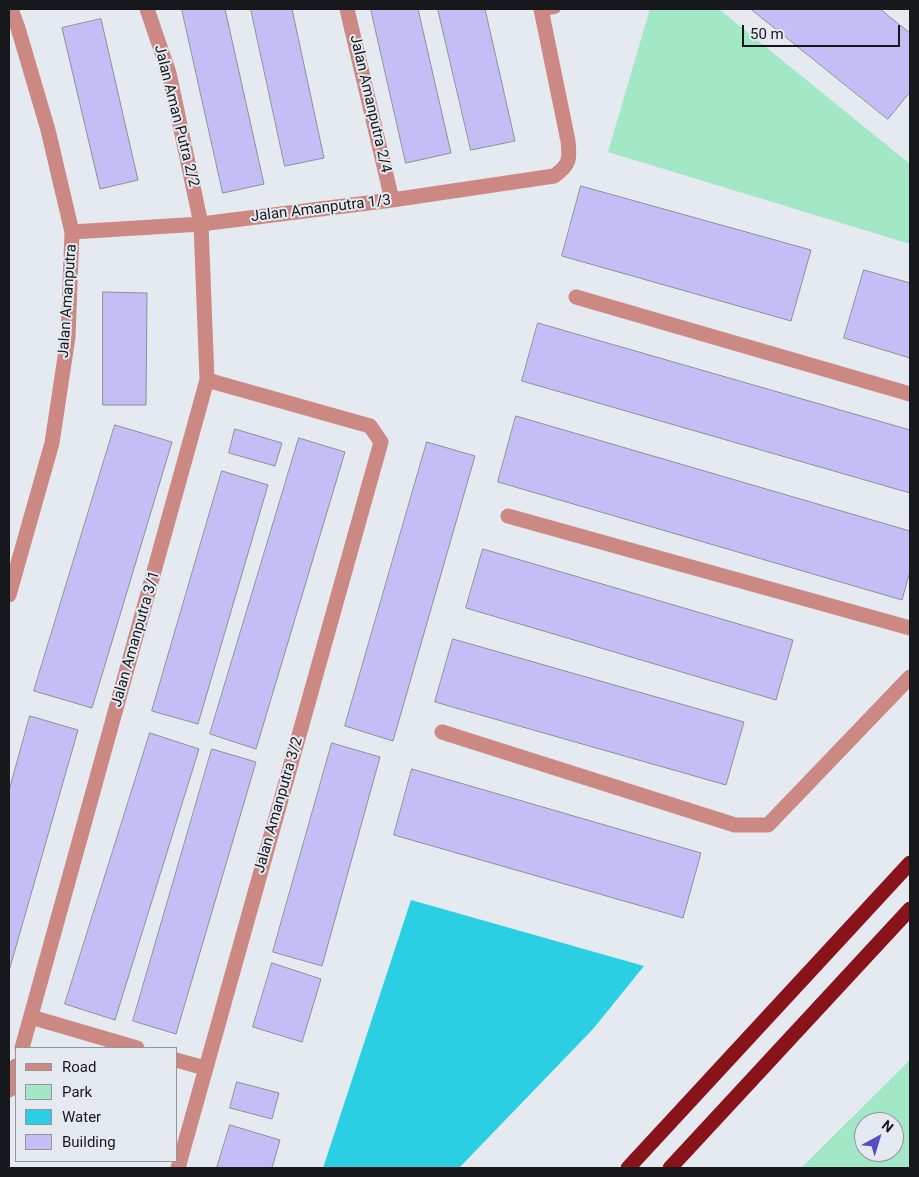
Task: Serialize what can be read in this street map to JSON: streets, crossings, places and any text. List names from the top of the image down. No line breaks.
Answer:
{"streets":{"street":["Jalan Amanputra 2/4","Jalan Aman Putra 2/2","Jalan Amanputra 1/3","Jalan Amanputra","Jalan Amanputra 3/1","Jalan Amanputra 3/2"]},"crossings":[["Jalan Amanputra 2/4","Jalan Amanputra 1/3"],["Jalan Aman Putra 2/2","Jalan Amanputra 1/3"],["Jalan Aman Putra 2/2","Jalan Amanputra 3/1"],["Jalan Amanputra 1/3","Jalan Amanputra"],["Jalan Amanputra 1/3","Jalan Amanputra 3/1"],["Jalan Amanputra 3/1","Jalan Amanputra 3/2"]],"legend":["Road","Park","Water","Building"],"scale_bar":"50 m","north":"top right"}
